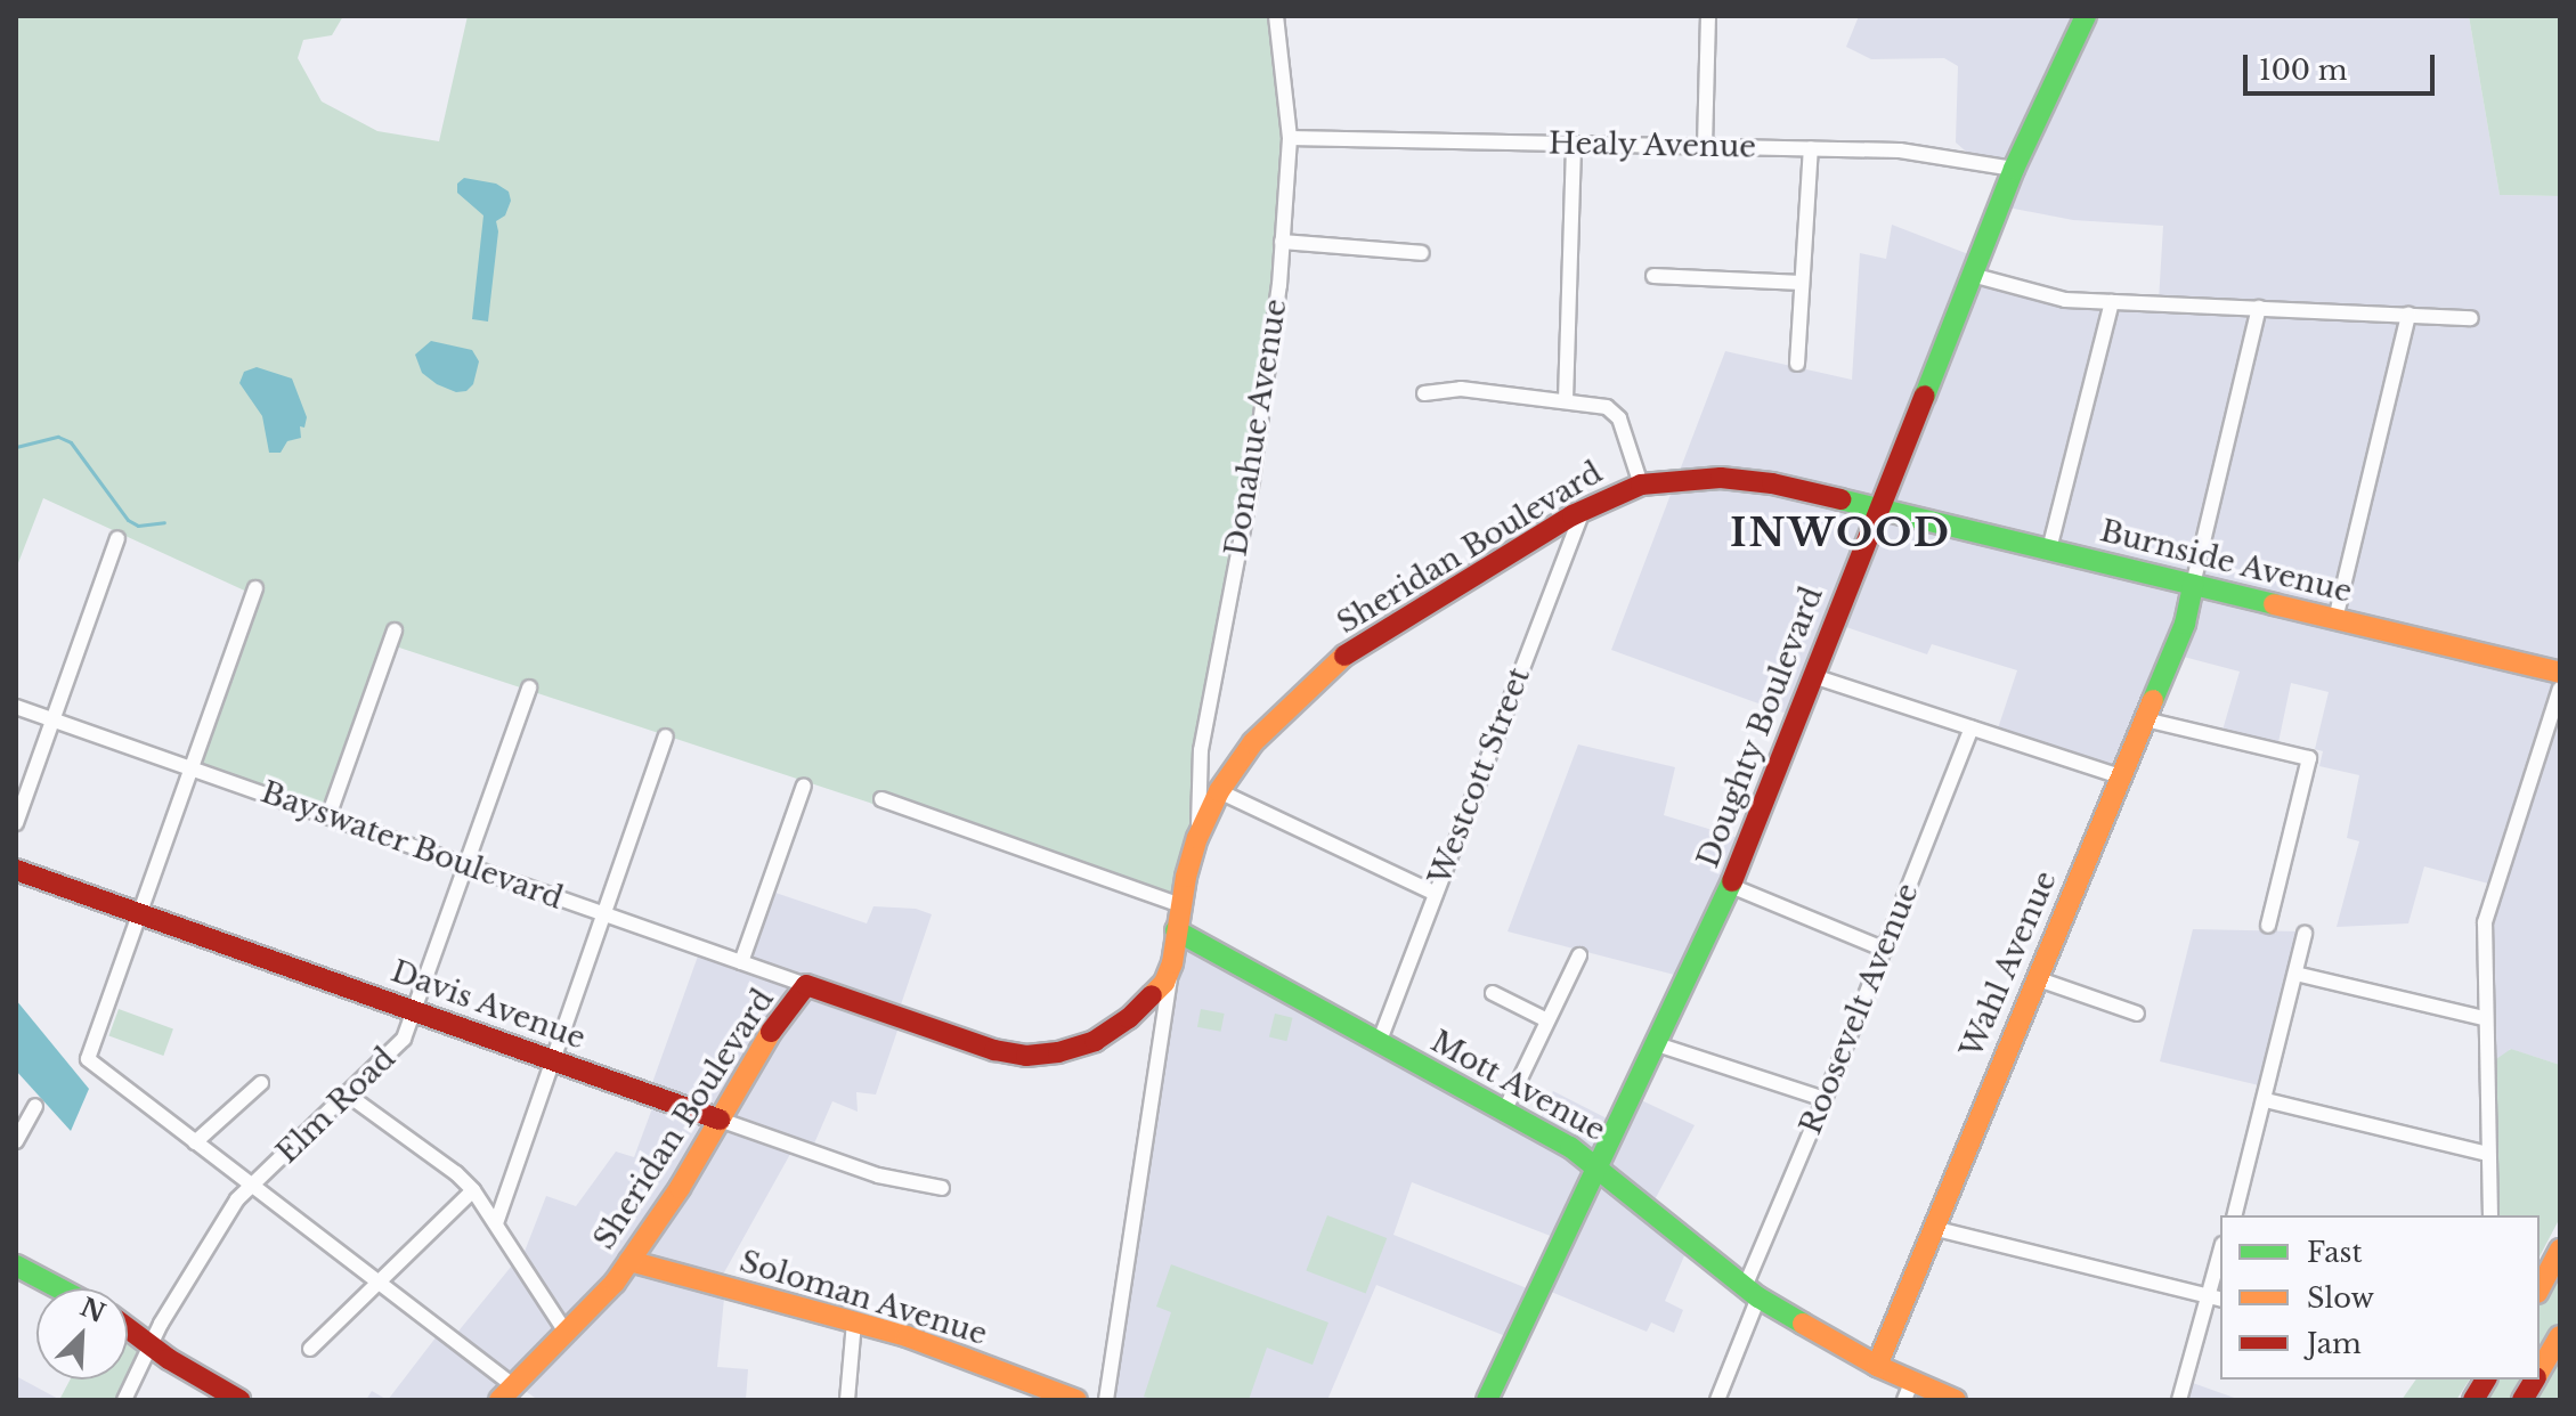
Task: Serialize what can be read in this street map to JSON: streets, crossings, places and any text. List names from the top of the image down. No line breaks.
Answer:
{"streets":{"main road":["Sheridan Boulevard","Burnside Avenue","Doughty Boulevard","Wahl Avenue","Davis Avenue","Mott Avenue","Soloman Avenue"],"street":["Healy Avenue","Donahue Avenue","Westcott Street","Bayswater Boulevard","Roosevelt Avenue","Elm Road"]},"crossings":[["Healy Avenue","Donahue Avenue"],["Healy Avenue","Doughty Boulevard"],["Donahue Avenue","Sheridan Boulevard"],["Sheridan Boulevard","Burnside Avenue"],["Sheridan Boulevard","Doughty Boulevard"],["Sheridan Boulevard","Westcott Street"],["Sheridan Boulevard","Bayswater Boulevard"],["Sheridan Boulevard","Davis Avenue"],["Sheridan Boulevard","Mott Avenue"],["Sheridan Boulevard","Soloman Avenue"],["Burnside Avenue","Doughty Boulevard"],["Burnside Avenue","Wahl Avenue"],["Doughty Boulevard","Mott Avenue"],["Westcott Street","Mott Avenue"],["Bayswater Boulevard","Elm Road"],["Wahl Avenue","Mott Avenue"],["Davis Avenue","Elm Road"],["Roosevelt Avenue","Mott Avenue"]],"districts":["INWOOD"],"legend":["Fast","Slow","Jam"],"scale_bar":"100 m","north":"top right"}
